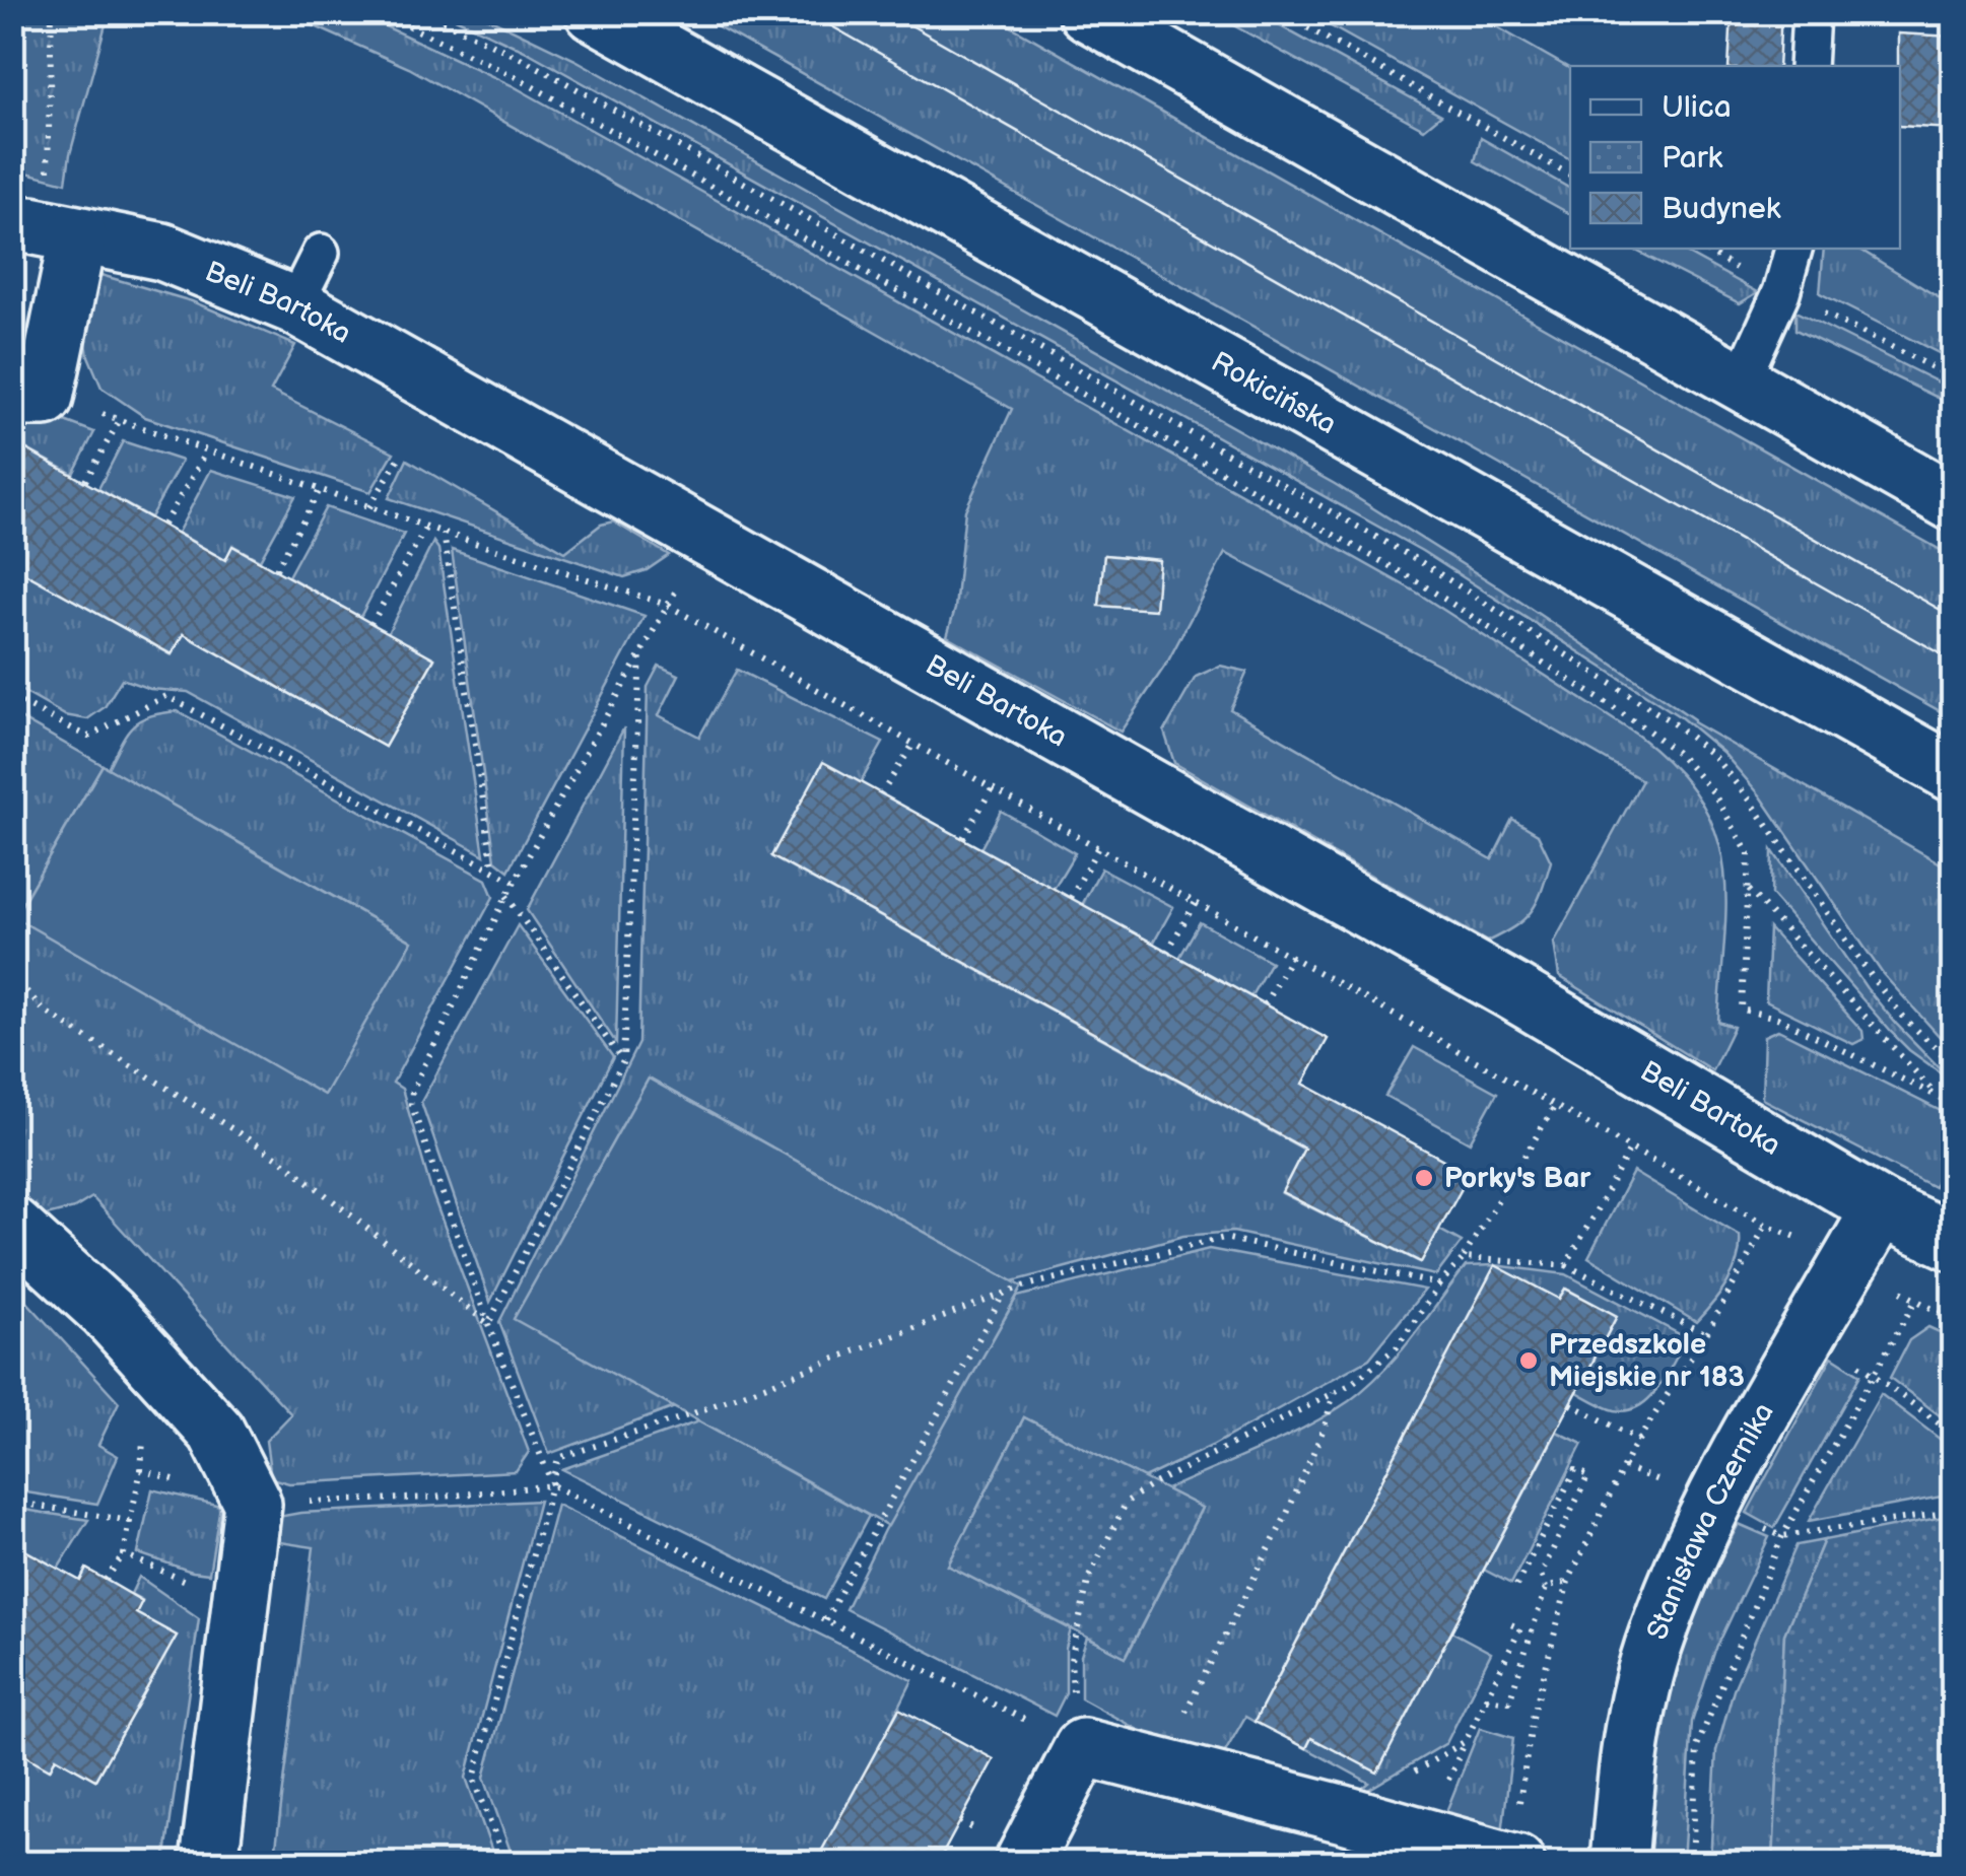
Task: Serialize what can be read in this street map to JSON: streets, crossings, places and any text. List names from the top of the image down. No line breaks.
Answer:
{"streets":{"street":["Beli Bartoka","Rokicińska","Stanisława Czernika"]},"crossings":[["Beli Bartoka","Stanisława Czernika"]],"places":["Porky's Bar","Przedszkole Miejskie nr 183"],"legend":["Ulica","Park","Budynek"]}
